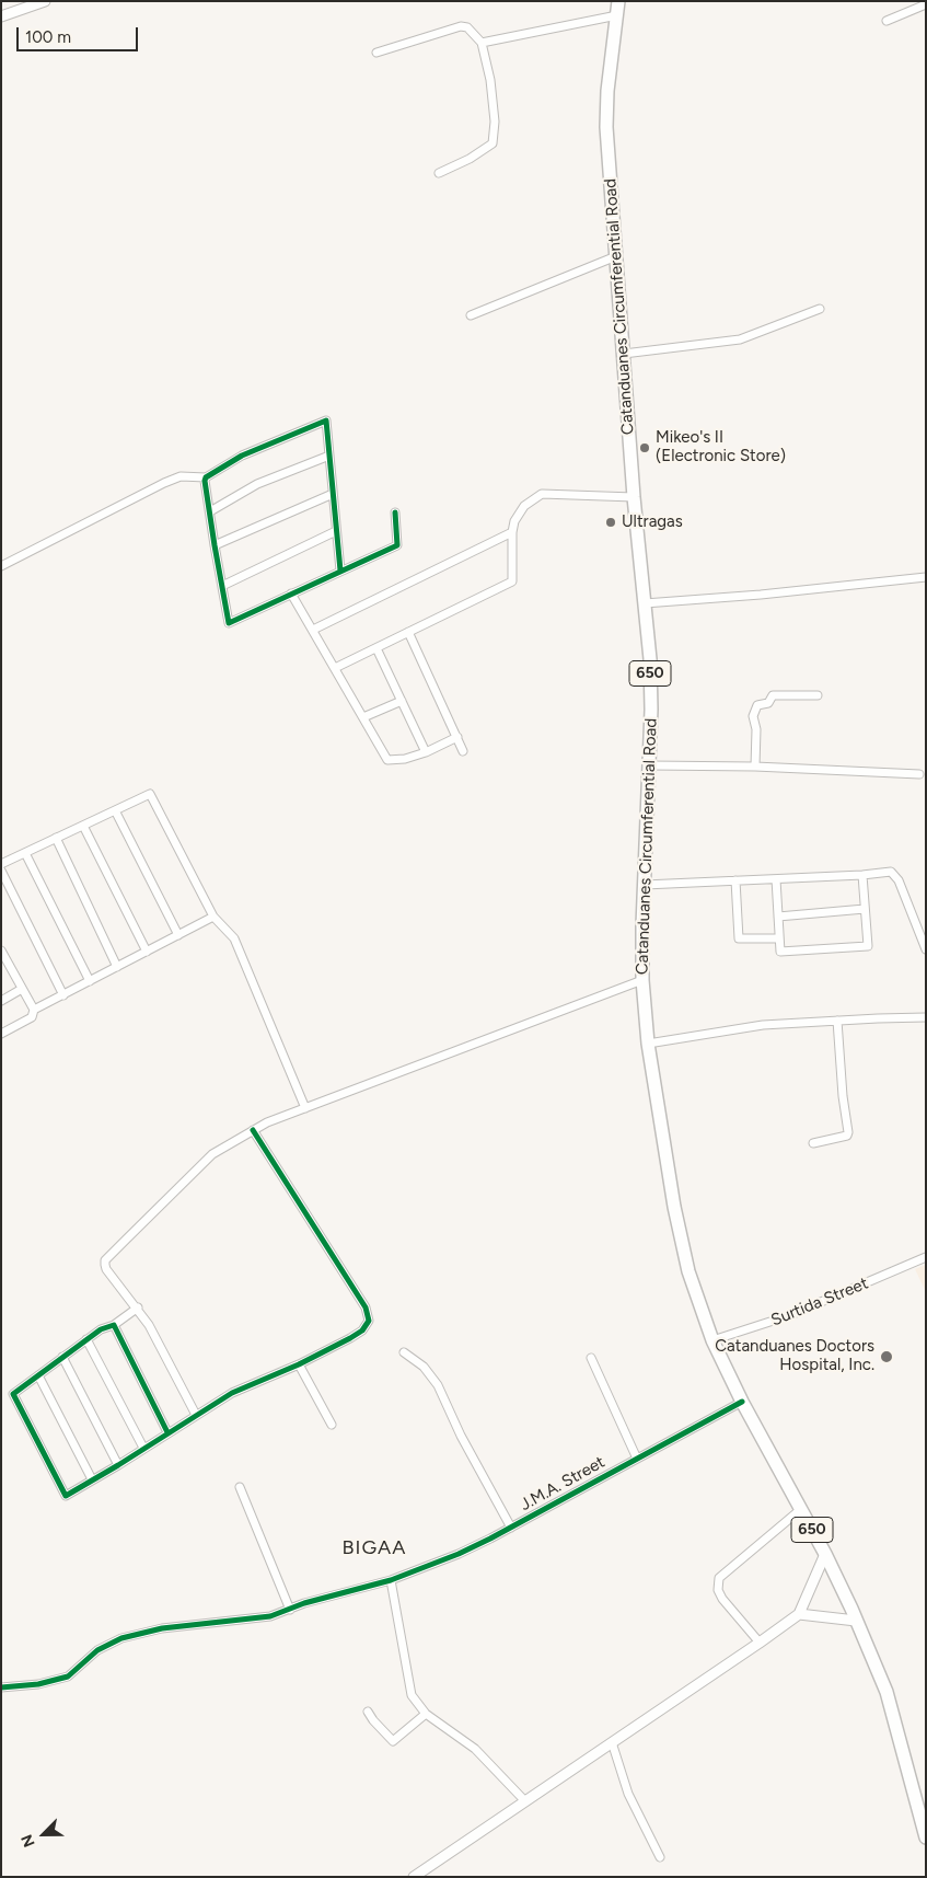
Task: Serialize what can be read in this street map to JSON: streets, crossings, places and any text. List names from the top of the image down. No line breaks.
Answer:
{"streets":{"main road":["Catanduanes Circumferential Road","650"],"street":["Surtida Street","J.M.A. Street"]},"crossings":[["Catanduanes Circumferential Road","Surtida Street"],["Catanduanes Circumferential Road","J.M.A. Street"]],"districts":["BIGAA"],"places":["Mikeo's II (Electronic Store)","Ultragas","Catanduanes Doctors Hospital, Inc."],"scale_bar":"100 m","north":"bottom left"}
